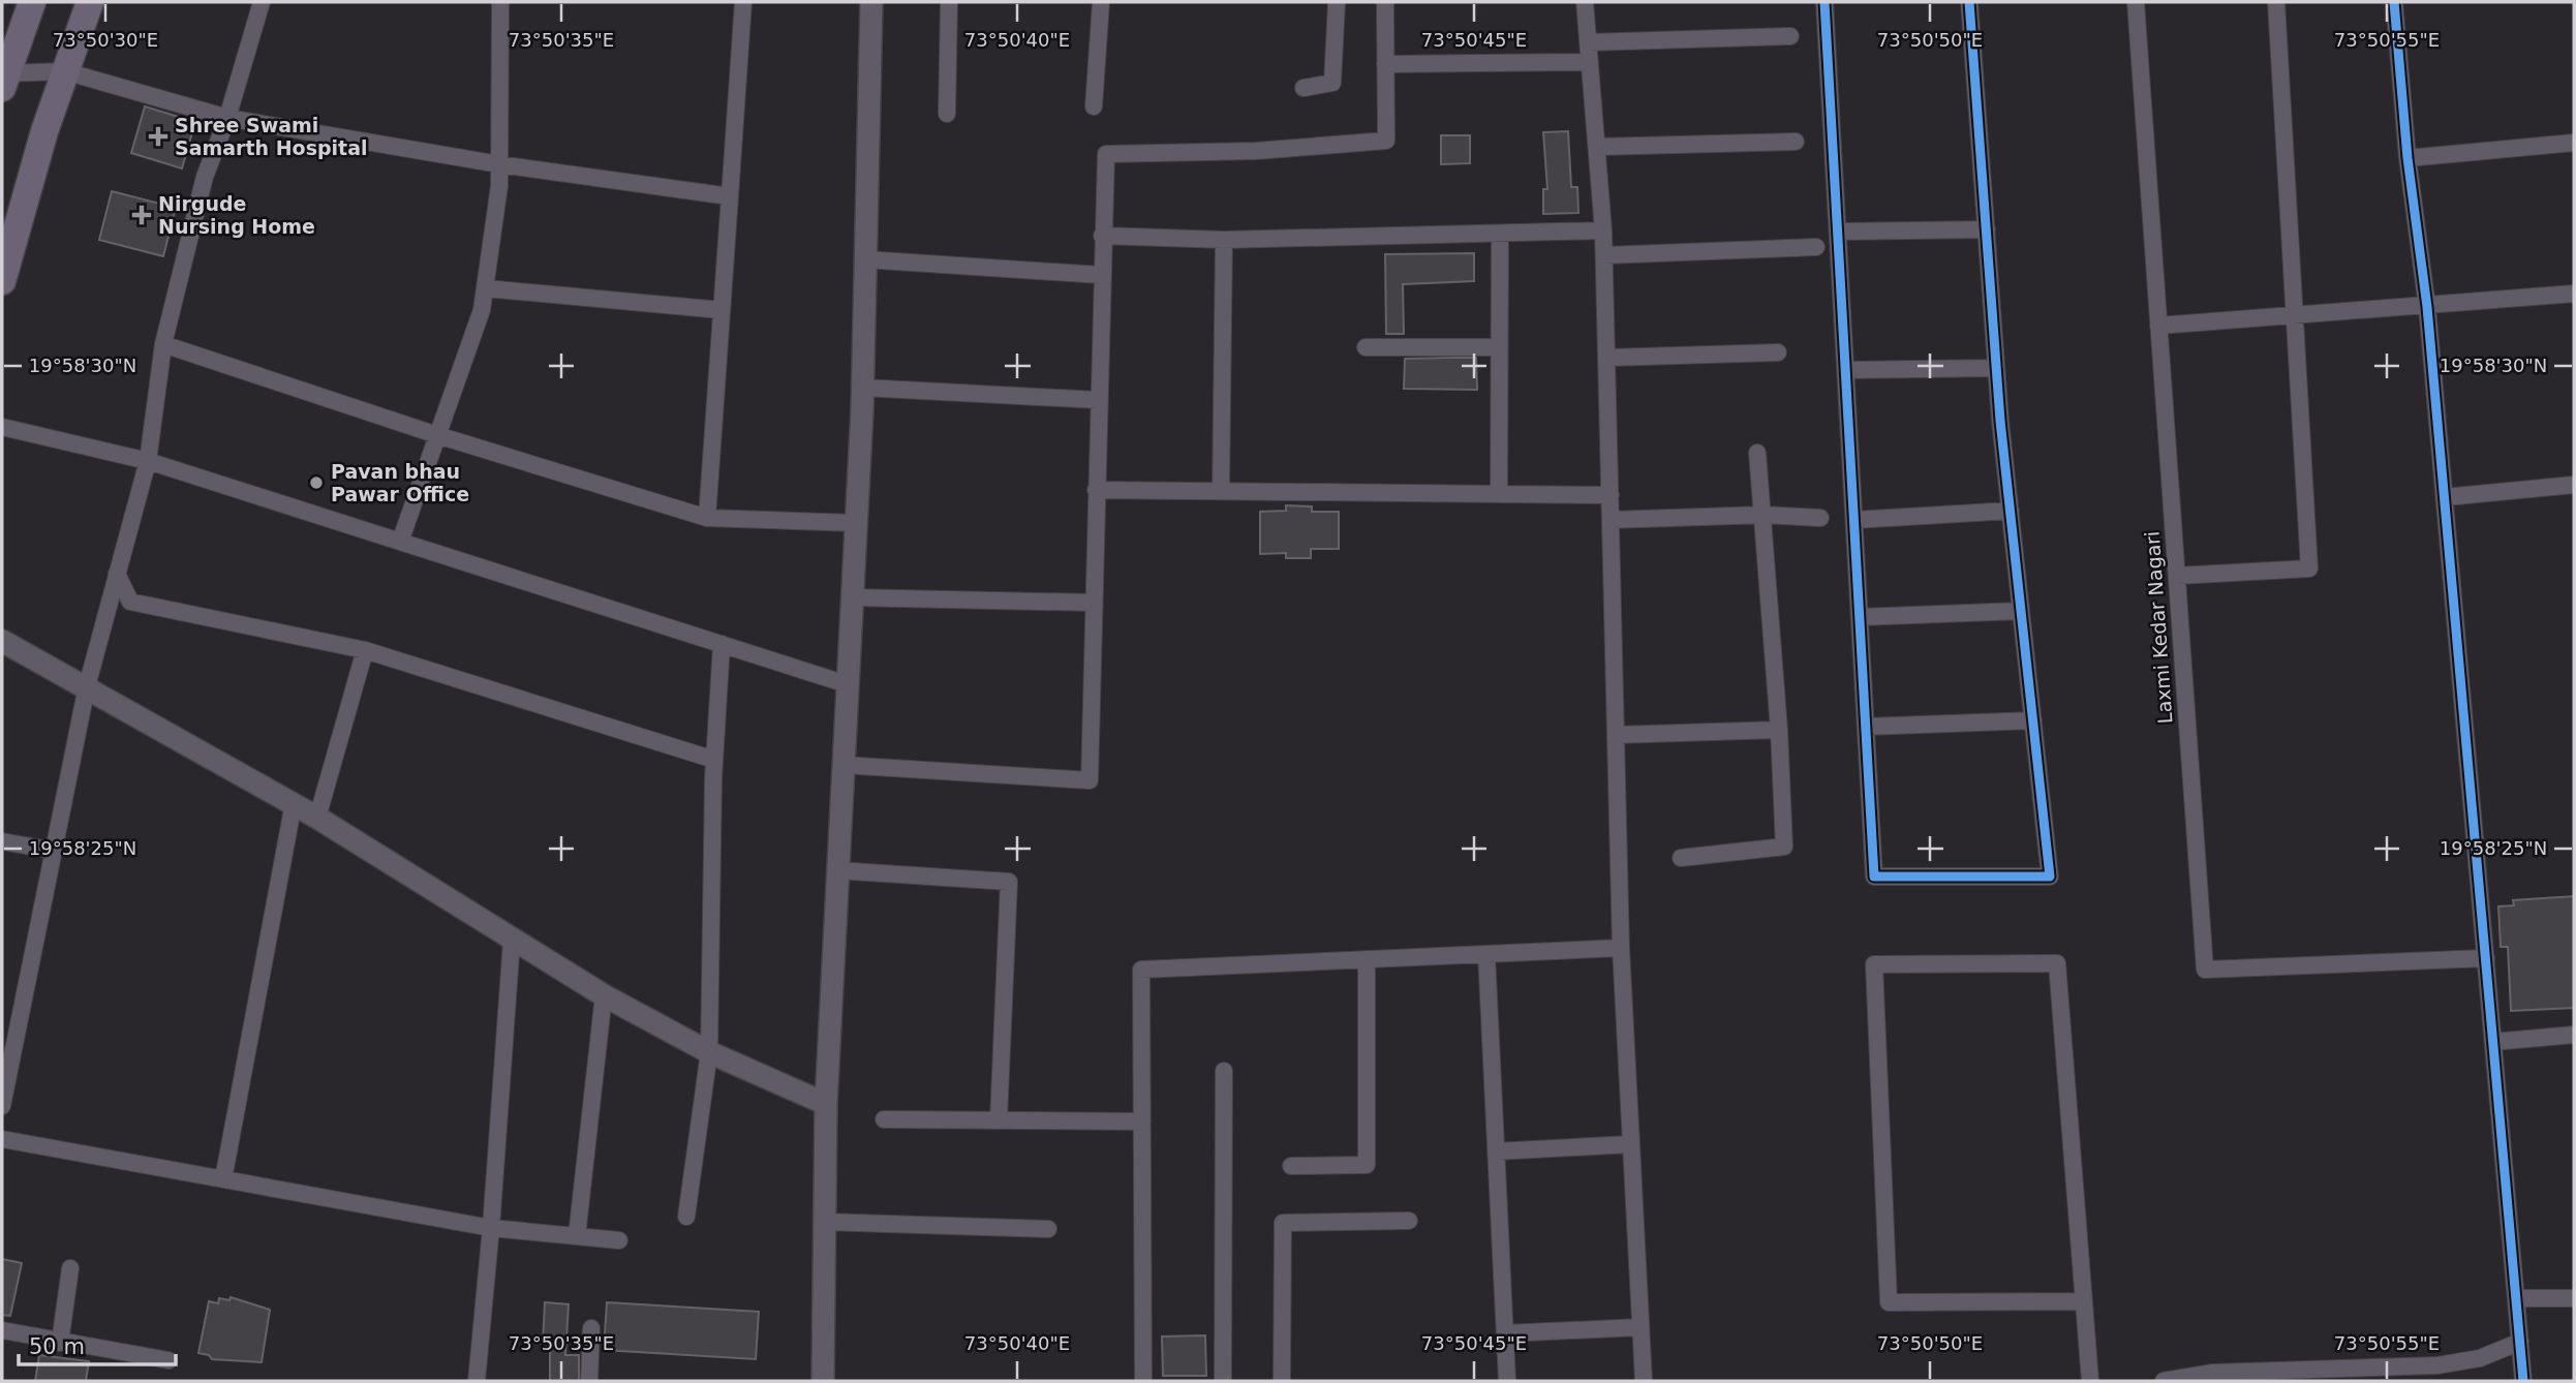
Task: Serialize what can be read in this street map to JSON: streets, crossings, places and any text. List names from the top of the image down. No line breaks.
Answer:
{"streets":{"street":["Laxmi Kedar Nagari"]},"places":{"health":["Shree Swami Samarth Hospital","Nirgude Nursing Home"],"other":["Pavan bhau Pawar Office"]},"scale_bar":"50 m","coordinates":["73°50'30\"E","73°50'35\"E","73°50'40\"E","73°50'45\"E","73°50'50\"E","73°50'55\"E","19°58'30\"N","19°58'25\"N"]}
